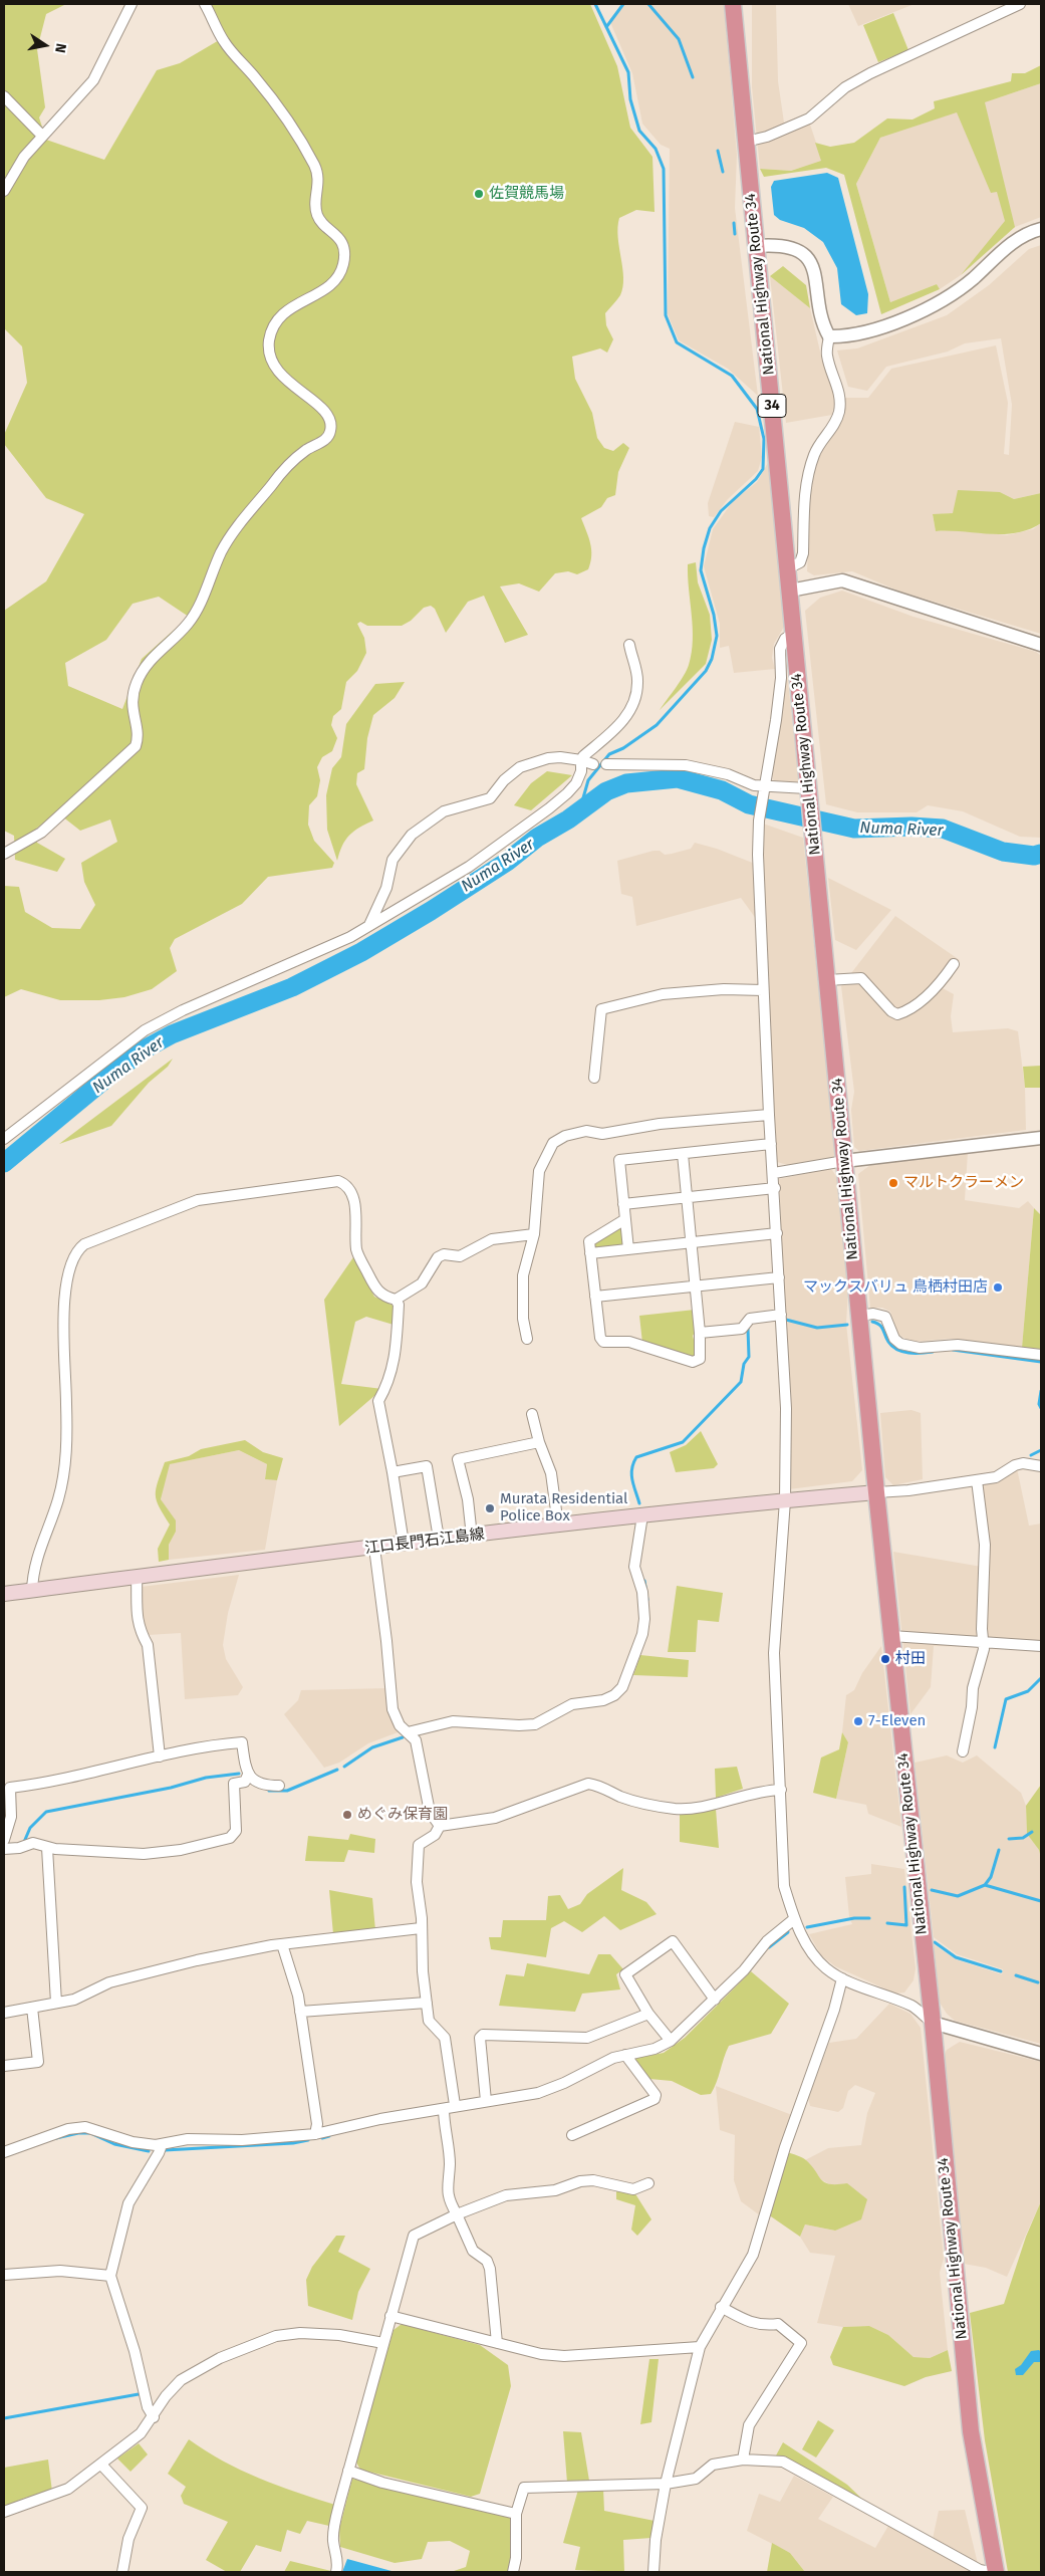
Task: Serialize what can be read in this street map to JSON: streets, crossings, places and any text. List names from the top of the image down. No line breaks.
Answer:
{"streets":{"highway":["National Highway Route 34","34"],"main road":["江口長門石江島線"]},"crossings":[["National Highway Route 34","江口長門石江島線"]],"water":["Numa River"],"places":["佐賀競馬場","マルトクラーメン","マックスバリュ 鳥栖村田店","Murata Residential Police Box","村田","7-Eleven","めぐみ保育園"],"north":"right"}
